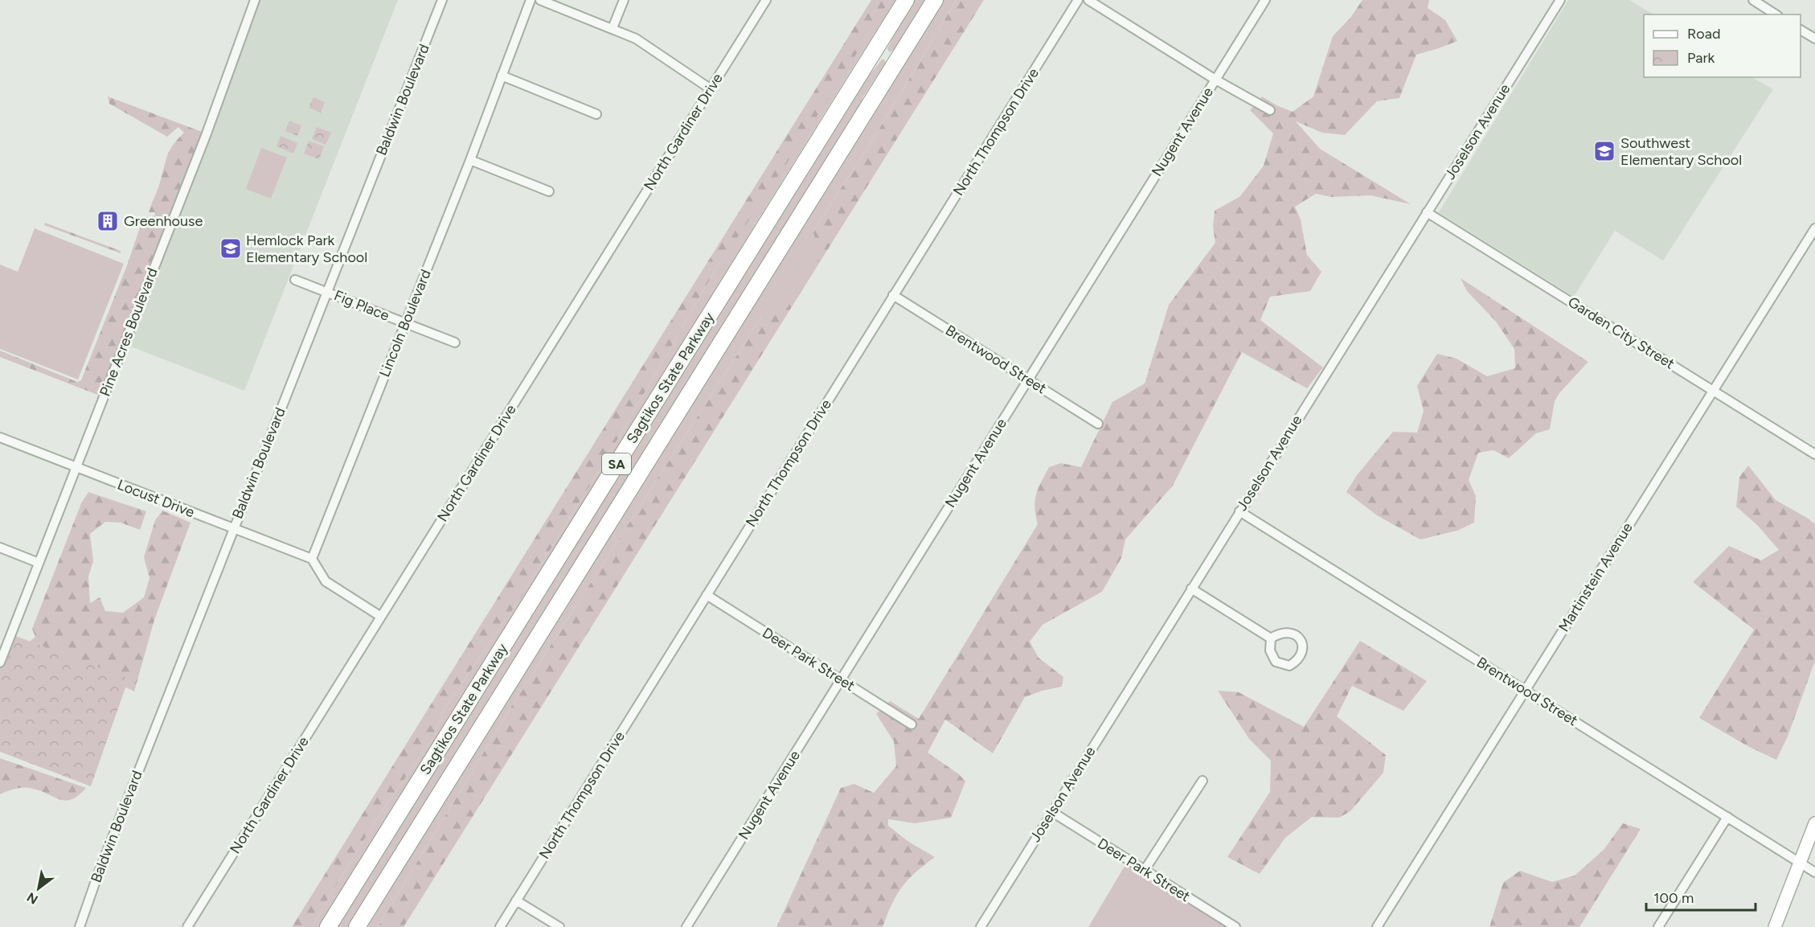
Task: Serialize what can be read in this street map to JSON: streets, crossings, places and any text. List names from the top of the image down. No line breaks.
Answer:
{"streets":{"highway":["Sagtikos State Parkway","SA"],"street":["Baldwin Boulevard","North Gardiner Drive","North Thompson Drive","Nugent Avenue","Joselson Avenue","Fig Place","Lincoln Boulevard","Pine Acres Boulevard","Garden City Street","Brentwood Street","Locust Drive","Martinstein Avenue","Deer Park Street"]},"crossings":[["Baldwin Boulevard","Fig Place"],["Baldwin Boulevard","Locust Drive"],["North Thompson Drive","Brentwood Street"],["North Thompson Drive","Deer Park Street"],["Nugent Avenue","Brentwood Street"],["Nugent Avenue","Deer Park Street"],["Joselson Avenue","Garden City Street"],["Joselson Avenue","Brentwood Street"],["Joselson Avenue","Deer Park Street"],["Fig Place","Lincoln Boulevard"],["Lincoln Boulevard","Locust Drive"],["Pine Acres Boulevard","Locust Drive"],["Garden City Street","Martinstein Avenue"],["Brentwood Street","Martinstein Avenue"]],"places":{"school or university":["Southwest Elementary School","Hemlock Park Elementary School"],"building":["Greenhouse"]},"legend":["Road","Park"],"scale_bar":"100 m","north":"bottom left"}
